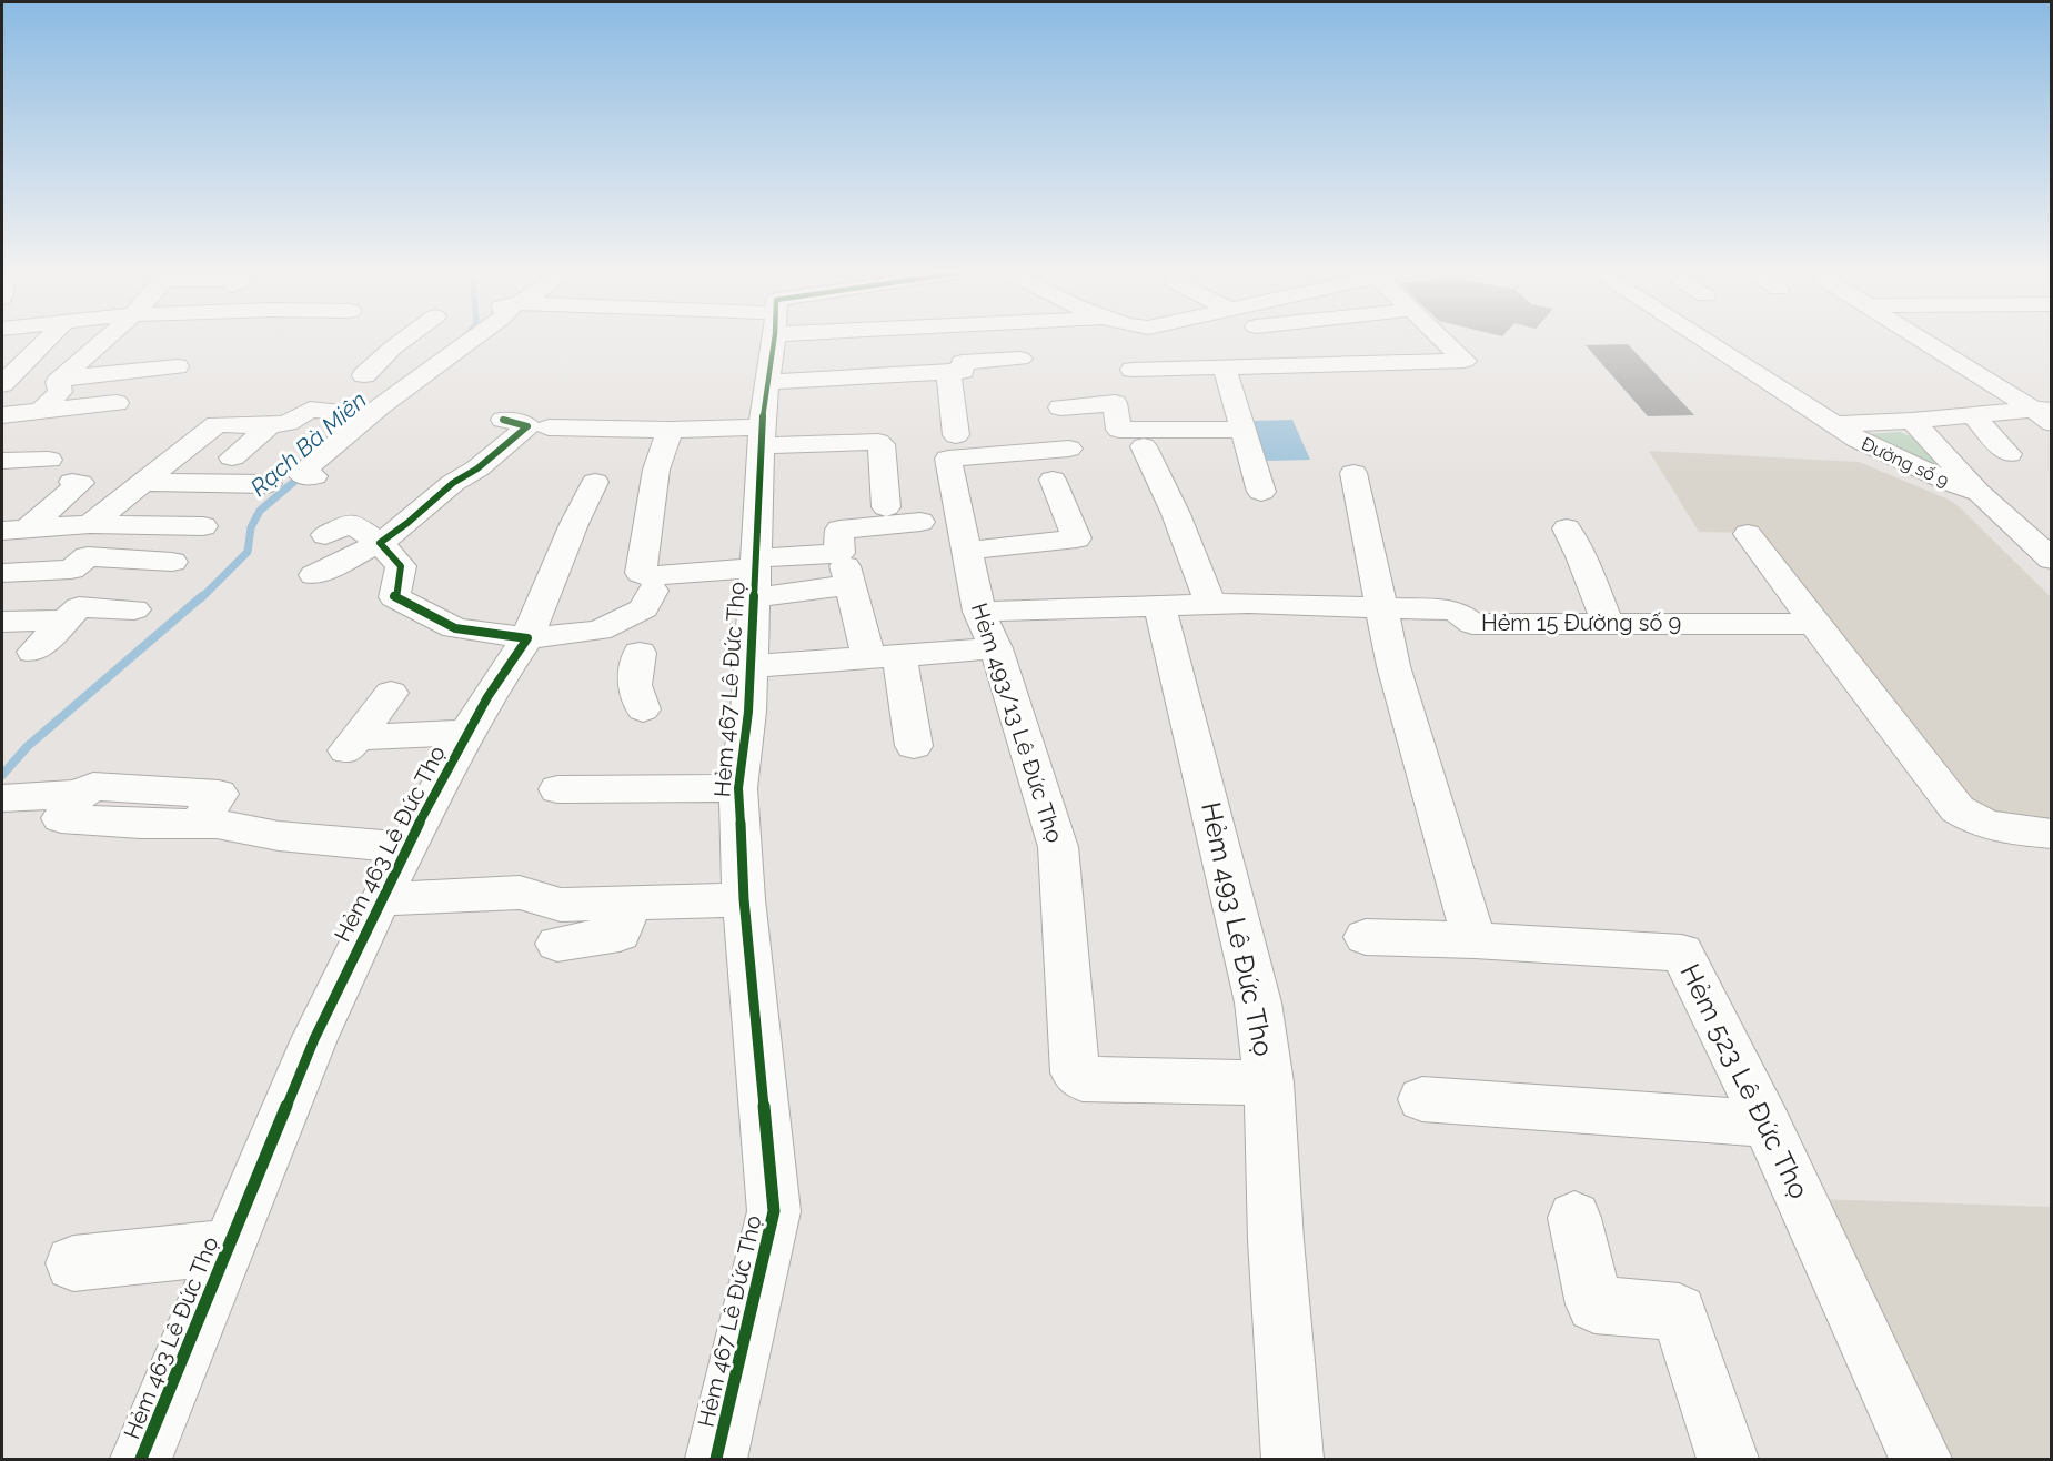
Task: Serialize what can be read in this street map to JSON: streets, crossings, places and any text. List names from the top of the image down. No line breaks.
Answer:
{"streets":{"street":["Đường số 9","Hẻm 15 Đường số 9","Hẻm 467 Lê Đức Thọ","Hẻm 493/13 Lê Đức Thọ","Hẻm 463 Lê Đức Thọ","Hẻm 493 Lê Đức Thọ","Hẻm 523 Lê Đức Thọ"]},"crossings":[["Hẻm 15 Đường số 9","Hẻm 493/13 Lê Đức Thọ"],["Hẻm 15 Đường số 9","Hẻm 493 Lê Đức Thọ"],["Hẻm 493/13 Lê Đức Thọ","Hẻm 493 Lê Đức Thọ"]],"water":["Rạch Bà Miên"]}
